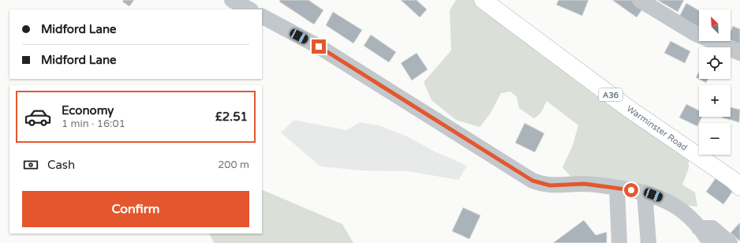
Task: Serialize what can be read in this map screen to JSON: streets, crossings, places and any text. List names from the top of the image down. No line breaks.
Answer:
{"streets":{"highway":["A36","Warminster Road"]},"north":"top left","page":{"map_buttons":["+","−"],"banner":["Midford Lane","Midford Lane"],"list":[{"name":"Economy","note":"1 min · 16:01","value":"£2.51"}],"pay":["Cash","200 m"],"buttons":"Confirm"}}
